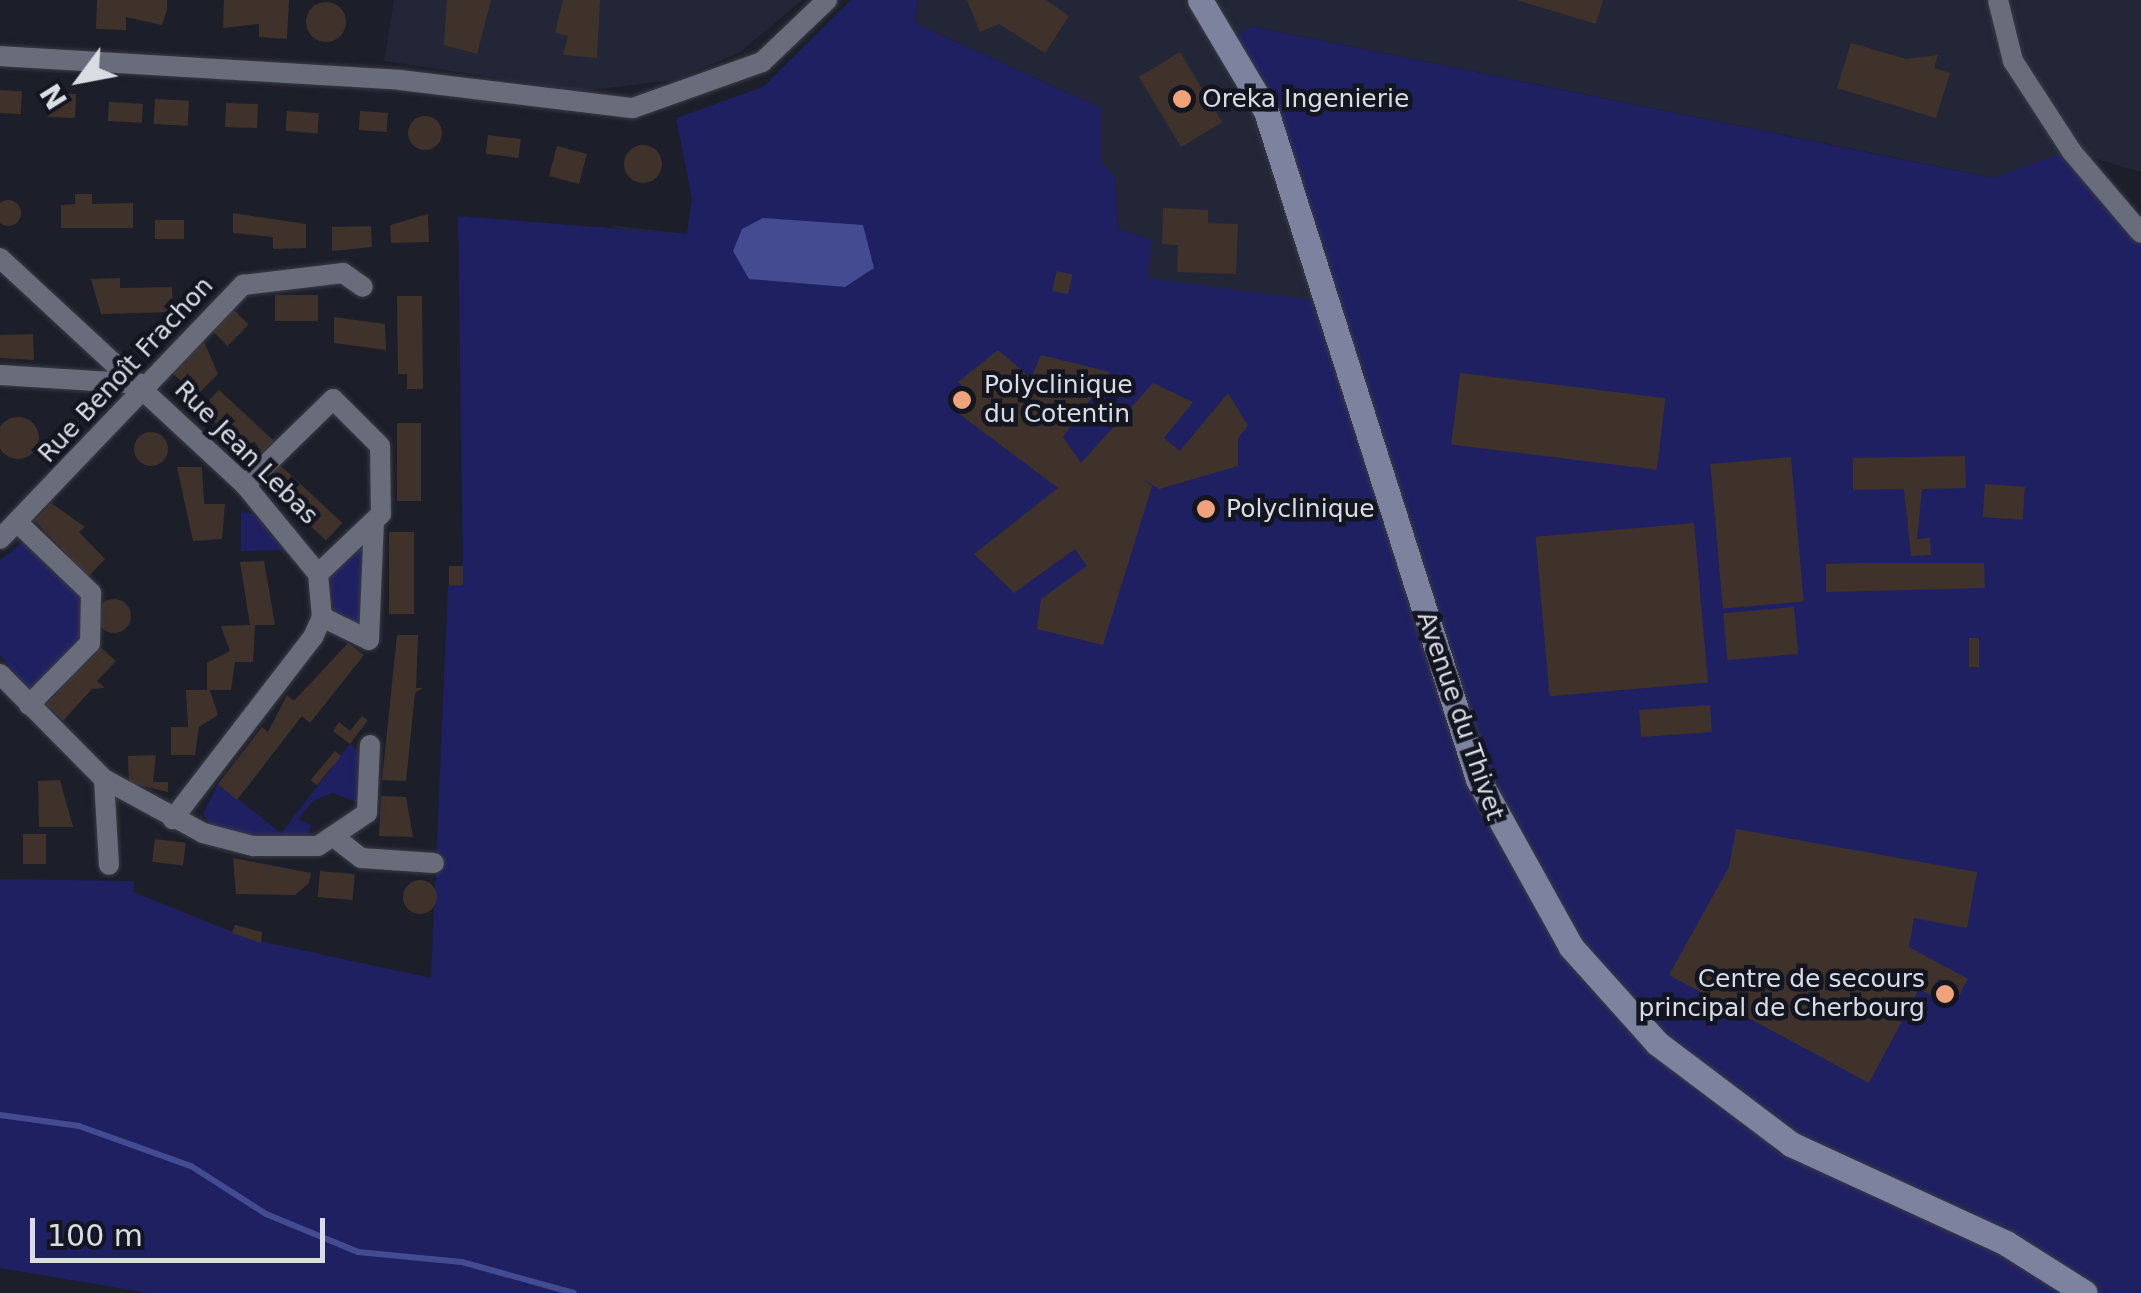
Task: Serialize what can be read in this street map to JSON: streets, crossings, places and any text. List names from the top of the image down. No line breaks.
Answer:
{"streets":{"main road":["Avenue du Thivet"],"street":["Rue Benoît Frachon","Rue Jean Lebas"]},"crossings":[["Rue Benoît Frachon","Rue Jean Lebas"]],"places":["Oreka Ingenierie","Polyclinique du Cotentin","Polyclinique","Centre de secours principal de Cherbourg"],"scale_bar":"100 m","north":"bottom left"}
